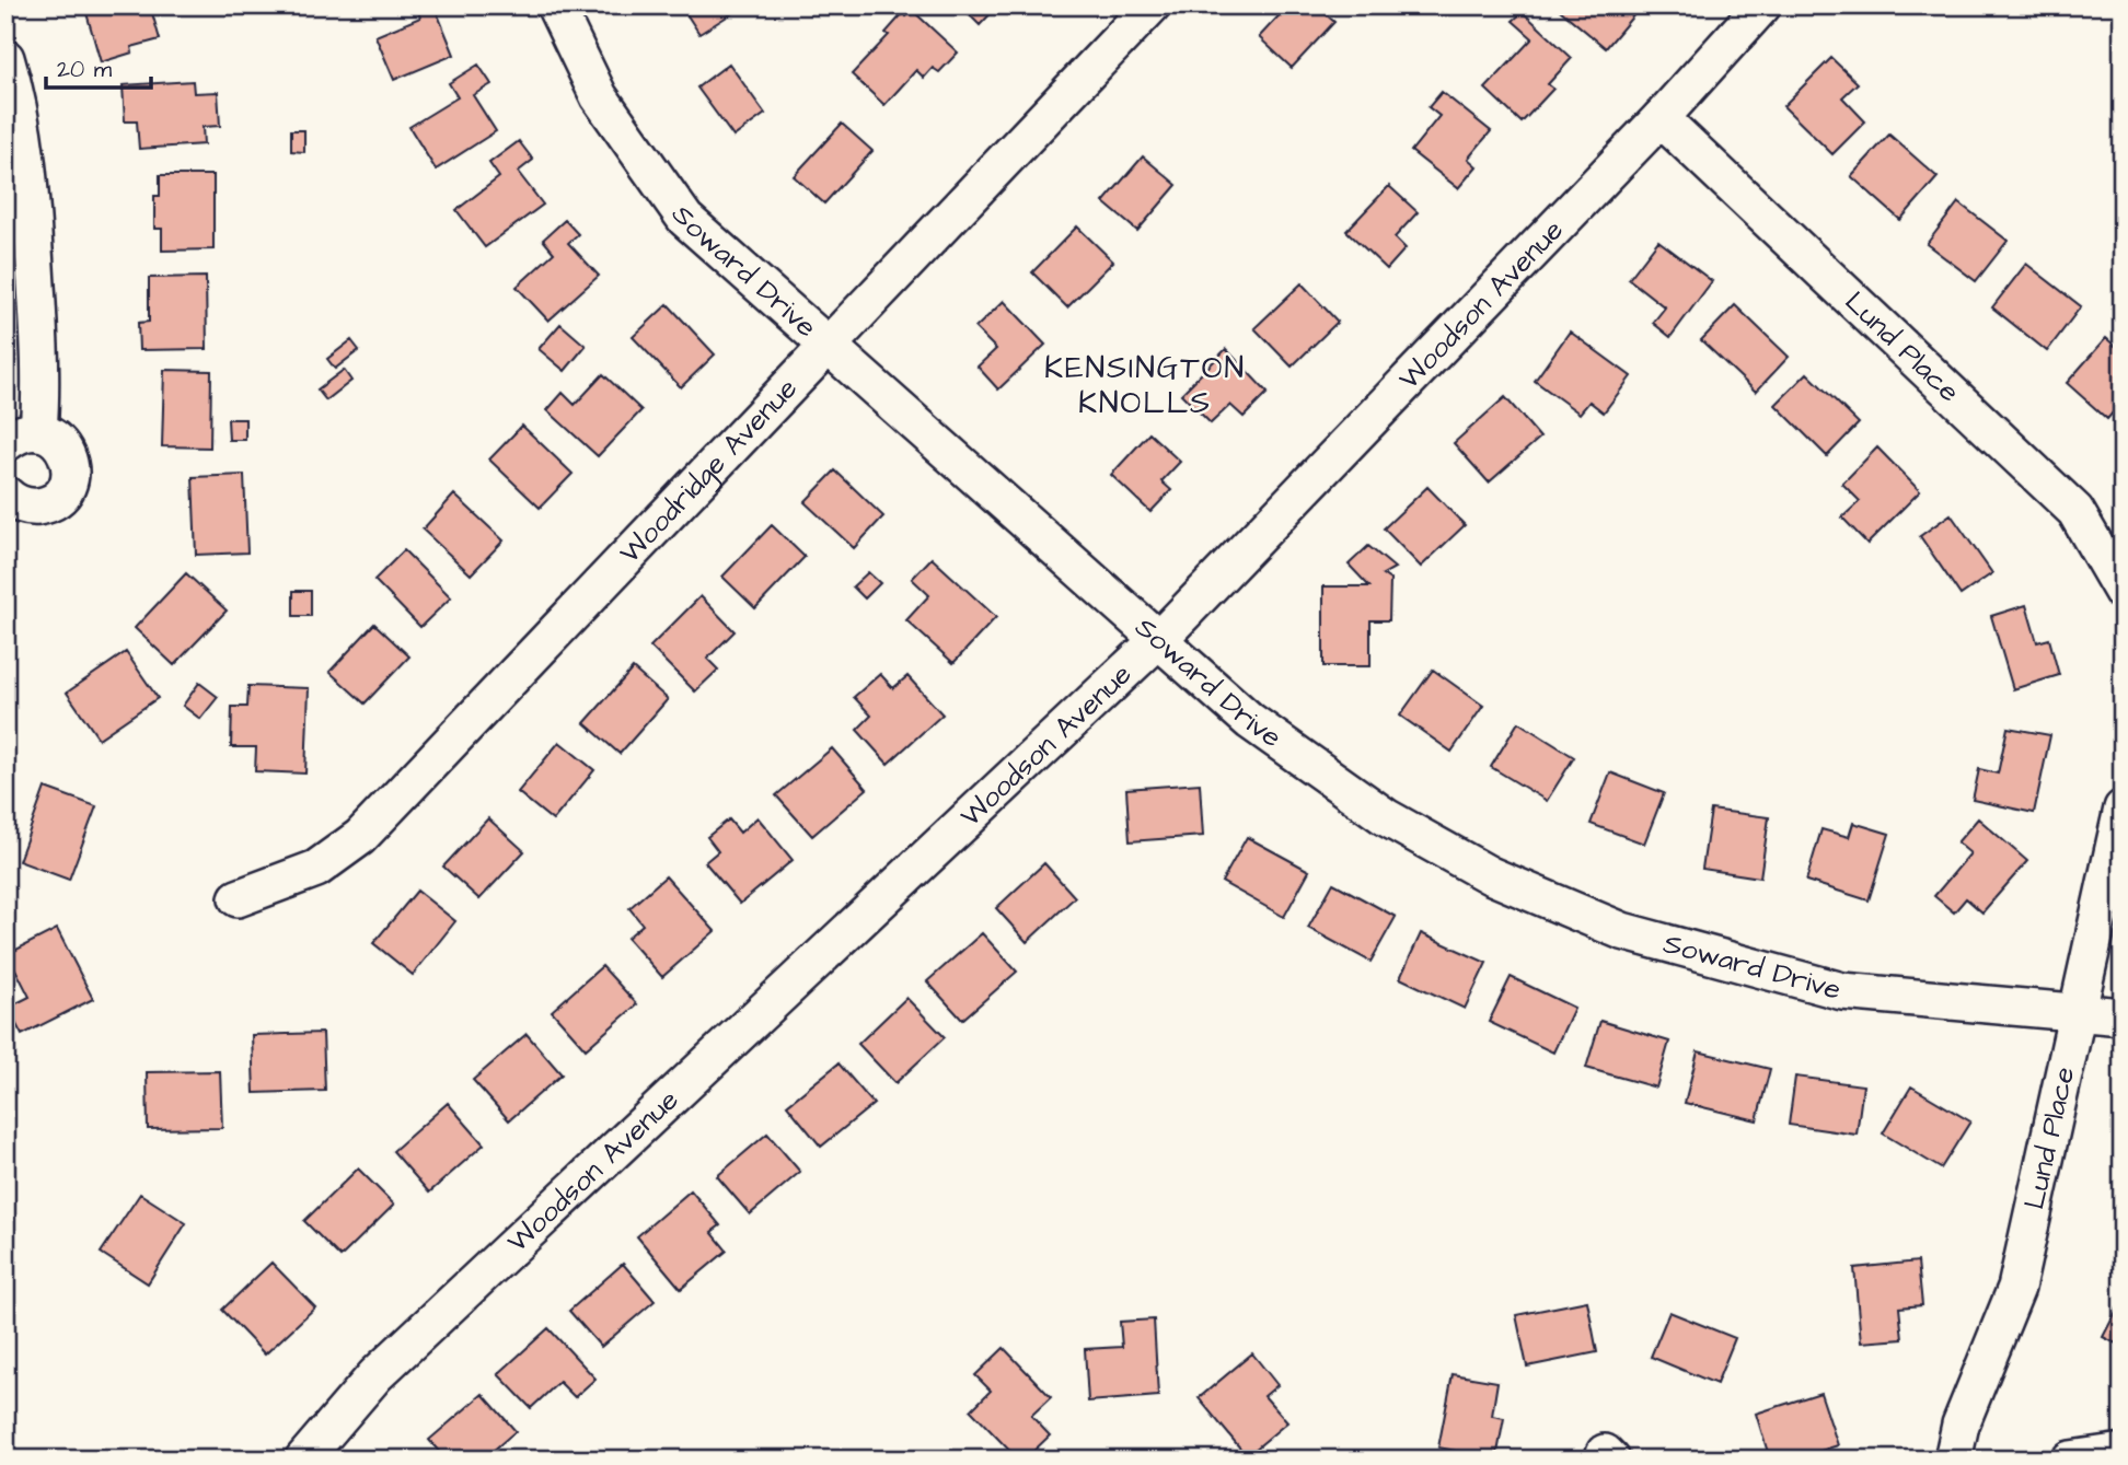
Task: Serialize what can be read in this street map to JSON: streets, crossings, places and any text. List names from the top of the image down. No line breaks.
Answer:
{"streets":{"street":["Soward Drive","Woodson Avenue","Lund Place","Woodridge Avenue"]},"crossings":[["Soward Drive","Woodson Avenue"],["Soward Drive","Lund Place"],["Soward Drive","Woodridge Avenue"],["Woodson Avenue","Lund Place"]],"districts":["KENSINGTON KNOLLS"],"scale_bar":"20 m"}
